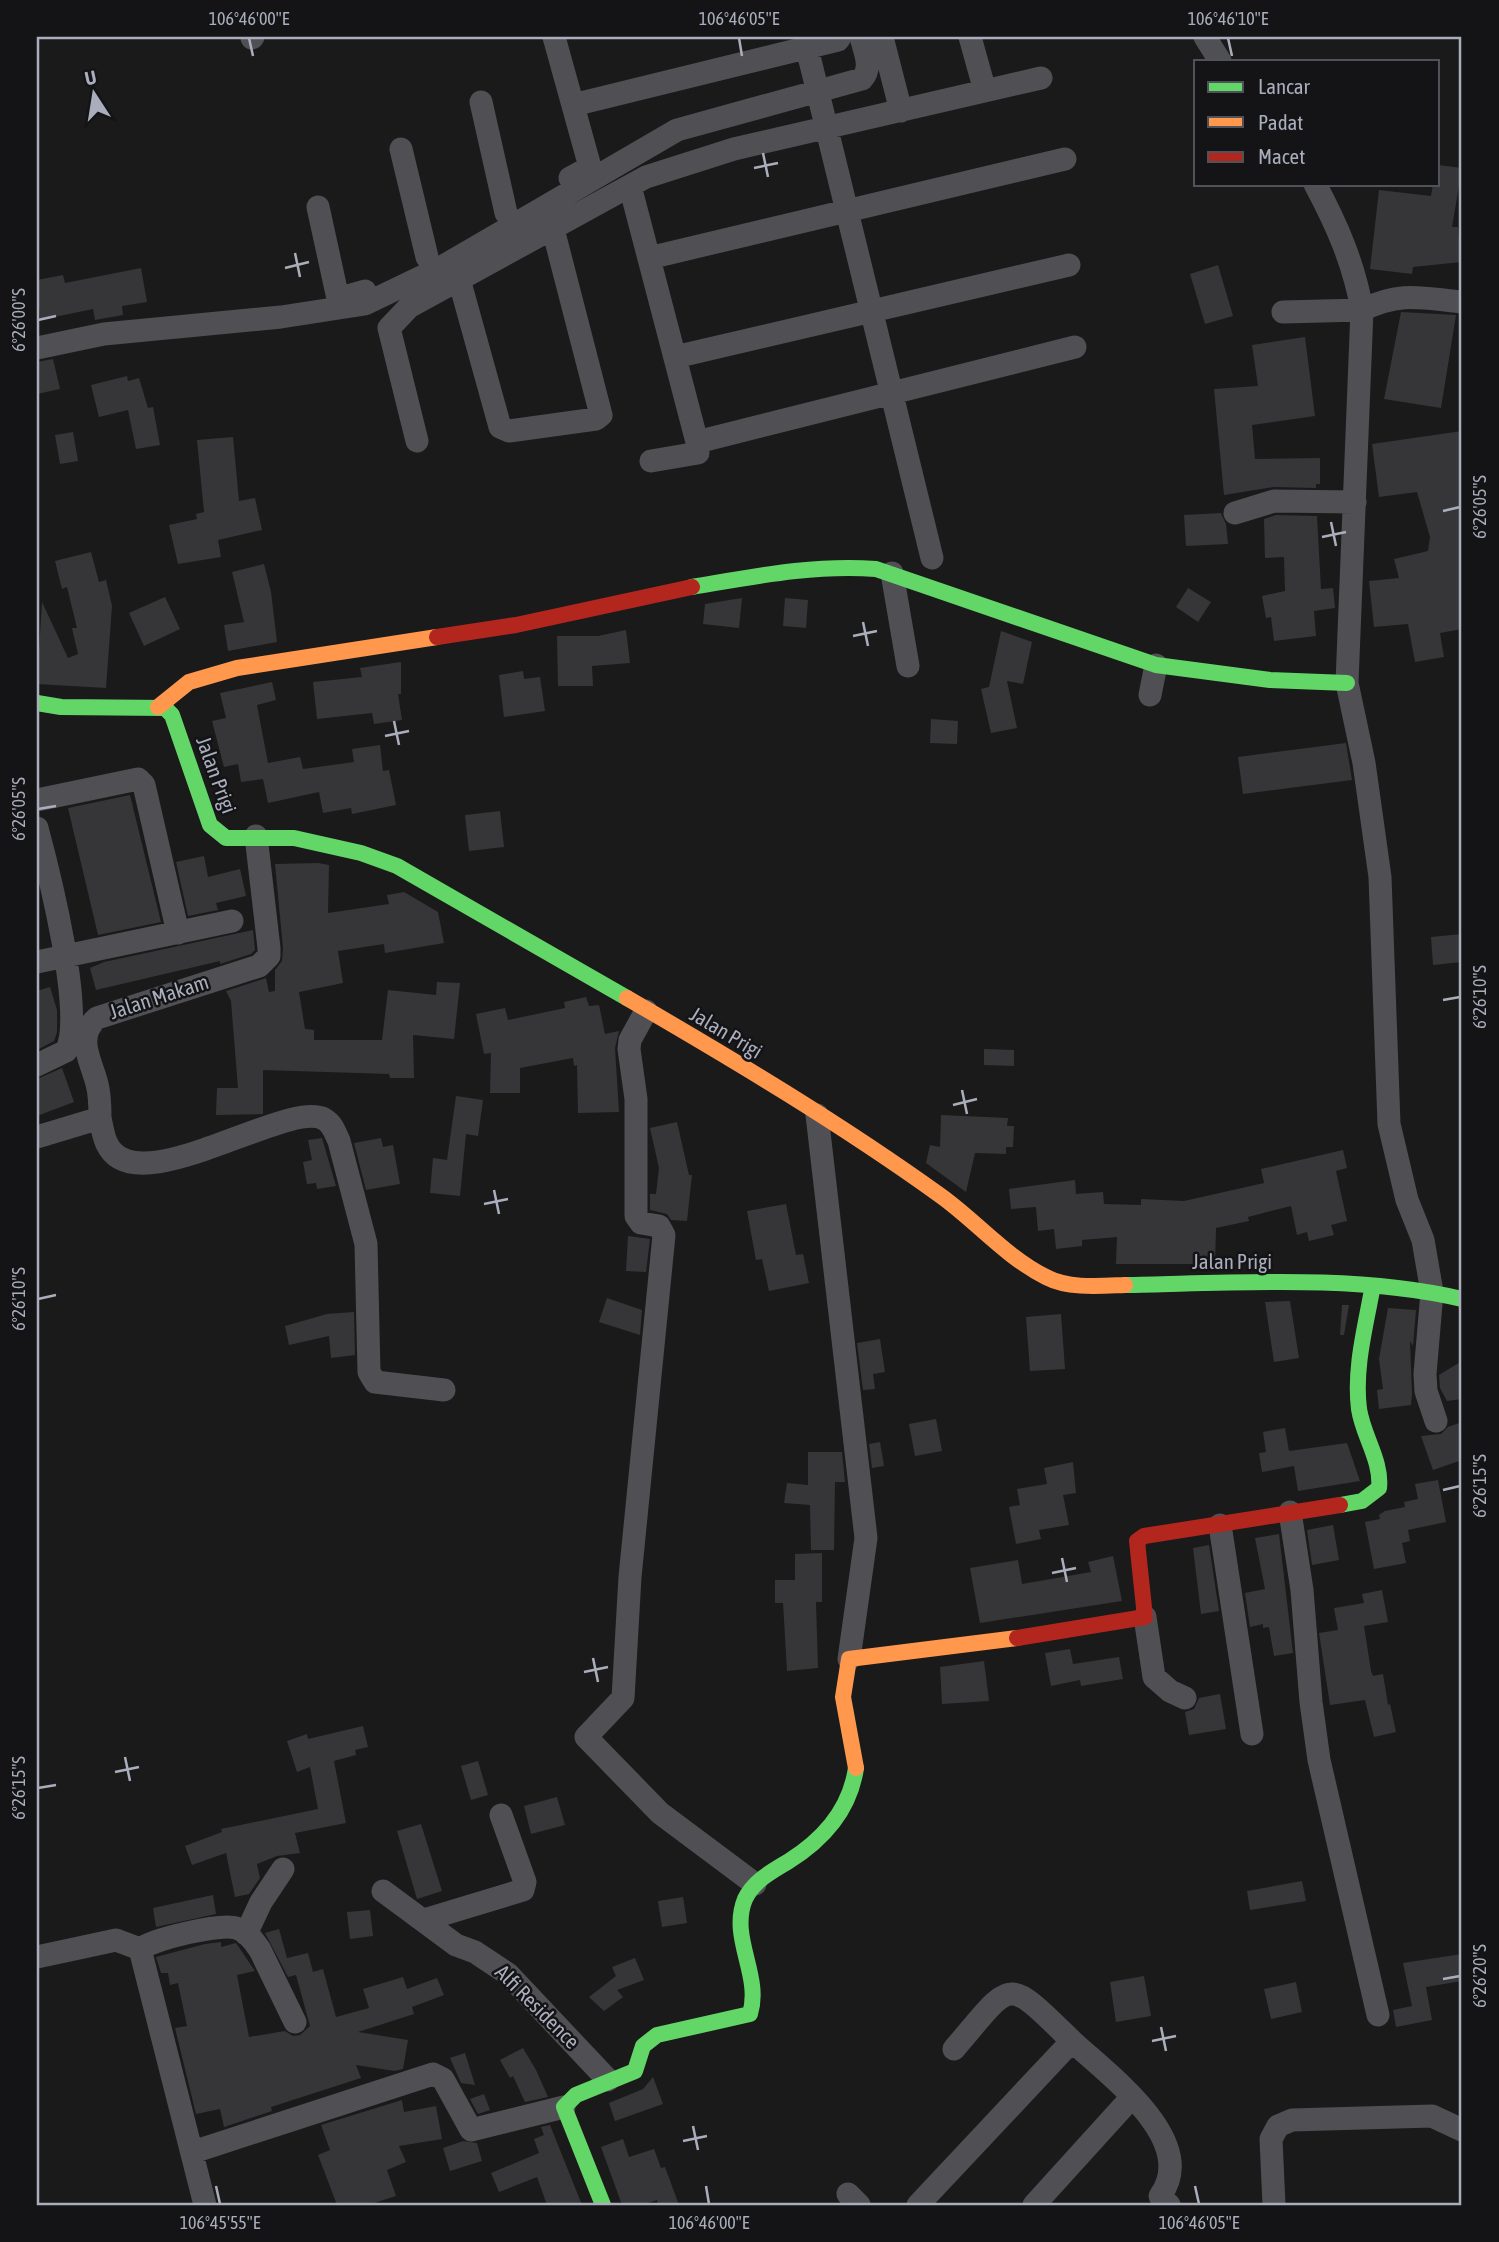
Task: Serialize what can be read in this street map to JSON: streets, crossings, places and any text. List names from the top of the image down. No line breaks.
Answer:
{"streets":{"street":["Jalan Prigi","Jalan Makam","Alfi Residence"]},"crossings":[["Jalan Prigi","Jalan Makam"]],"legend":["Lancar","Padat","Macet"],"north":"top","coordinates":["106°46'00\"E","106°46'05\"E","106°46'10\"E","6°26'00\"S","6°26'05\"S","6°26'10\"S","6°26'15\"S","6°26'20\"S","106°45'55\"E"]}
